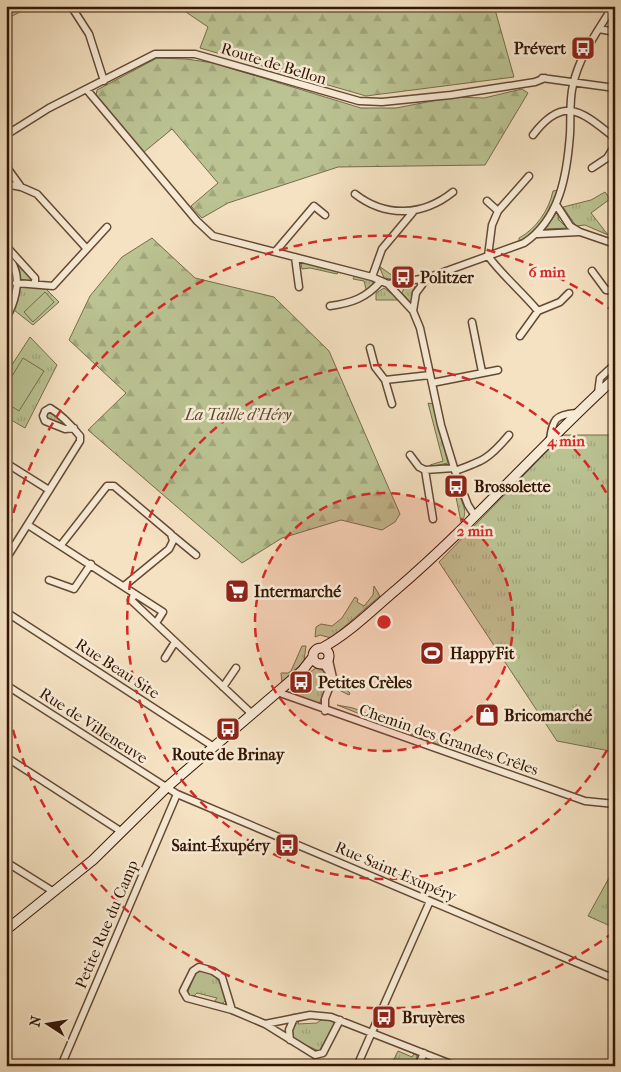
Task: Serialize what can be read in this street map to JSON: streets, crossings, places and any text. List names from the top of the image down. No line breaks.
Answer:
{"streets":{"street":["Route de Bellon","Rue Beau Site","Rue de Villeneuve","Chemin des Grandes Crêles","Rue Saint-Exupéry","Petite Rue du Camp"]},"crossings":[["Rue de Villeneuve","Rue Saint-Exupéry"],["Rue Saint-Exupéry","Petite Rue du Camp"]],"parks":["La Taille d'Héry"],"places":{"bus stop":["Prévert","Politzer","Brossolette","Petites Crèles","Route de Brinay","Saint-Éxupéry","Bruyères"],"supermarket":["Intermarché"],"sports":["HappyFit"],"shop":["Bricomarché"]},"north":"left","rings":["6 min","4 min","2 min"]}
